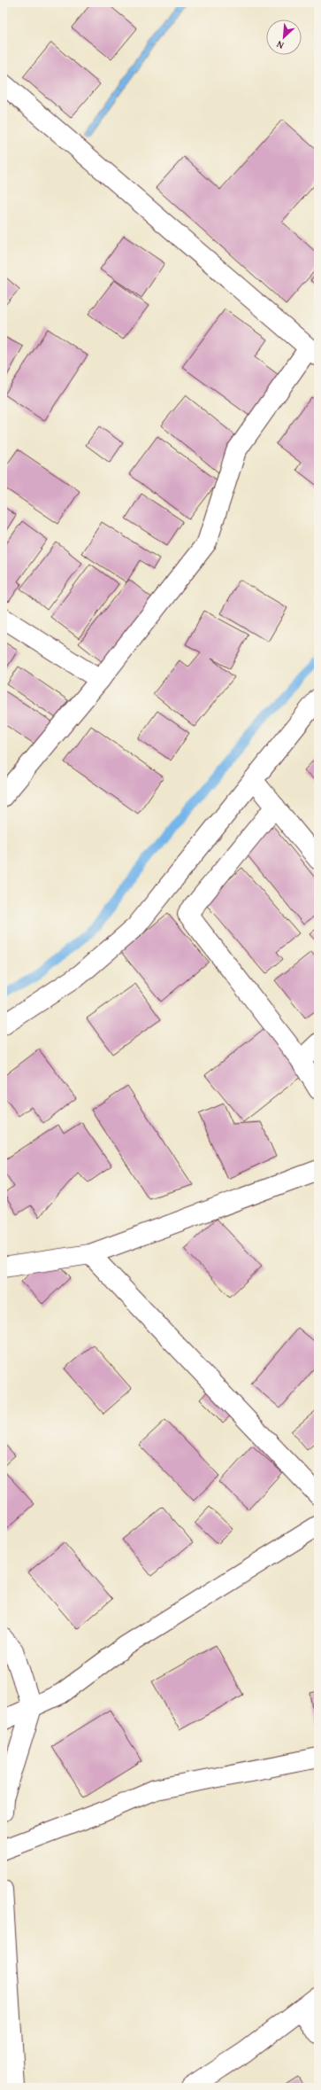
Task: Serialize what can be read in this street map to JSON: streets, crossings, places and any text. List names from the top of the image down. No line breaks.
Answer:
{"north":"bottom left"}
